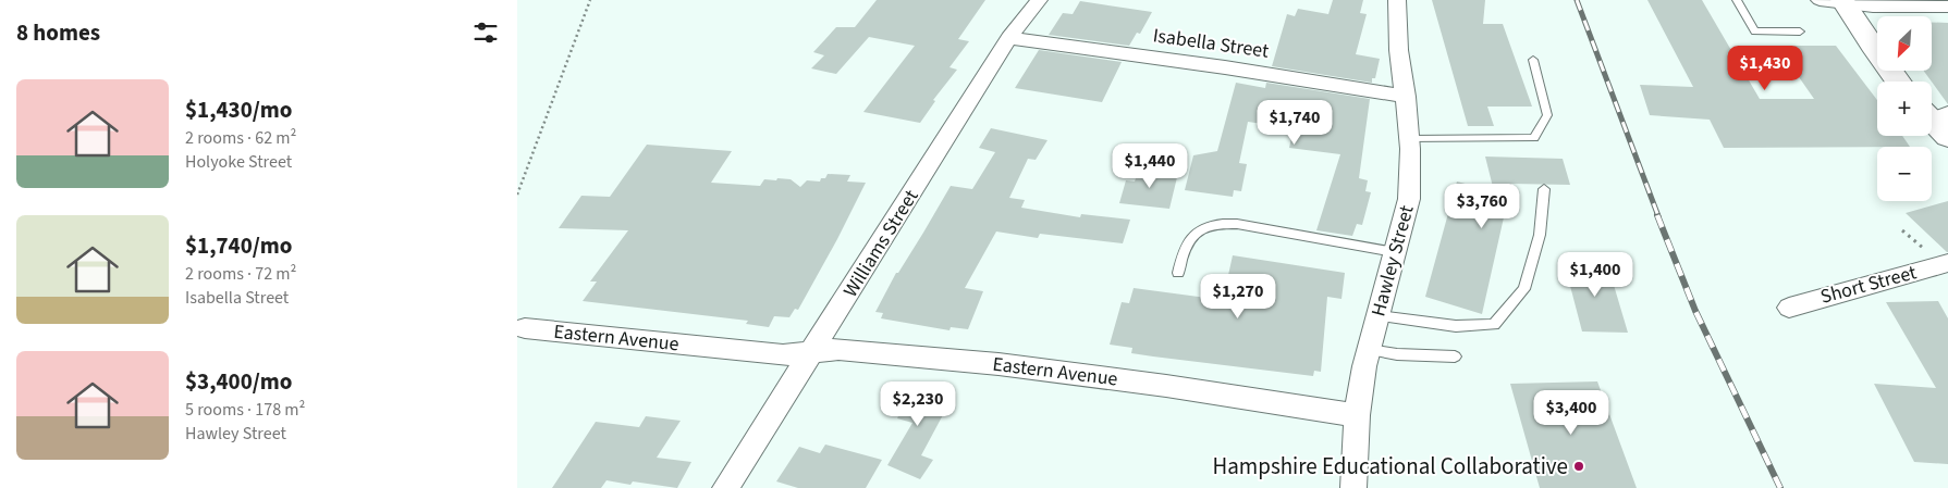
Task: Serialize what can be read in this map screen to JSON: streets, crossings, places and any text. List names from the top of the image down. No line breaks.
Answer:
{"streets":{"street":["Isabella Street","Williams Street","Hawley Street","Short Street","Eastern Avenue"]},"crossings":[["Isabella Street","Williams Street"],["Isabella Street","Hawley Street"],["Williams Street","Eastern Avenue"],["Hawley Street","Eastern Avenue"]],"places":["Hampshire Educational Collaborative"],"north":"bottom left","page":{"heading":"8 homes","map_buttons":["+","−"],"price":["$1,430","$1,740","$1,440","$3,760","$1,400","$1,270","$2,230","$3,400"],"list":[{"name":"$1,430/mo","note":"2 rooms · 62 m² · Holyoke Street"},{"name":"$1,740/mo","note":"2 rooms · 72 m² · Isabella Street"},{"name":"$3,400/mo","note":"5 rooms · 178 m² · Hawley Street"}]}}
